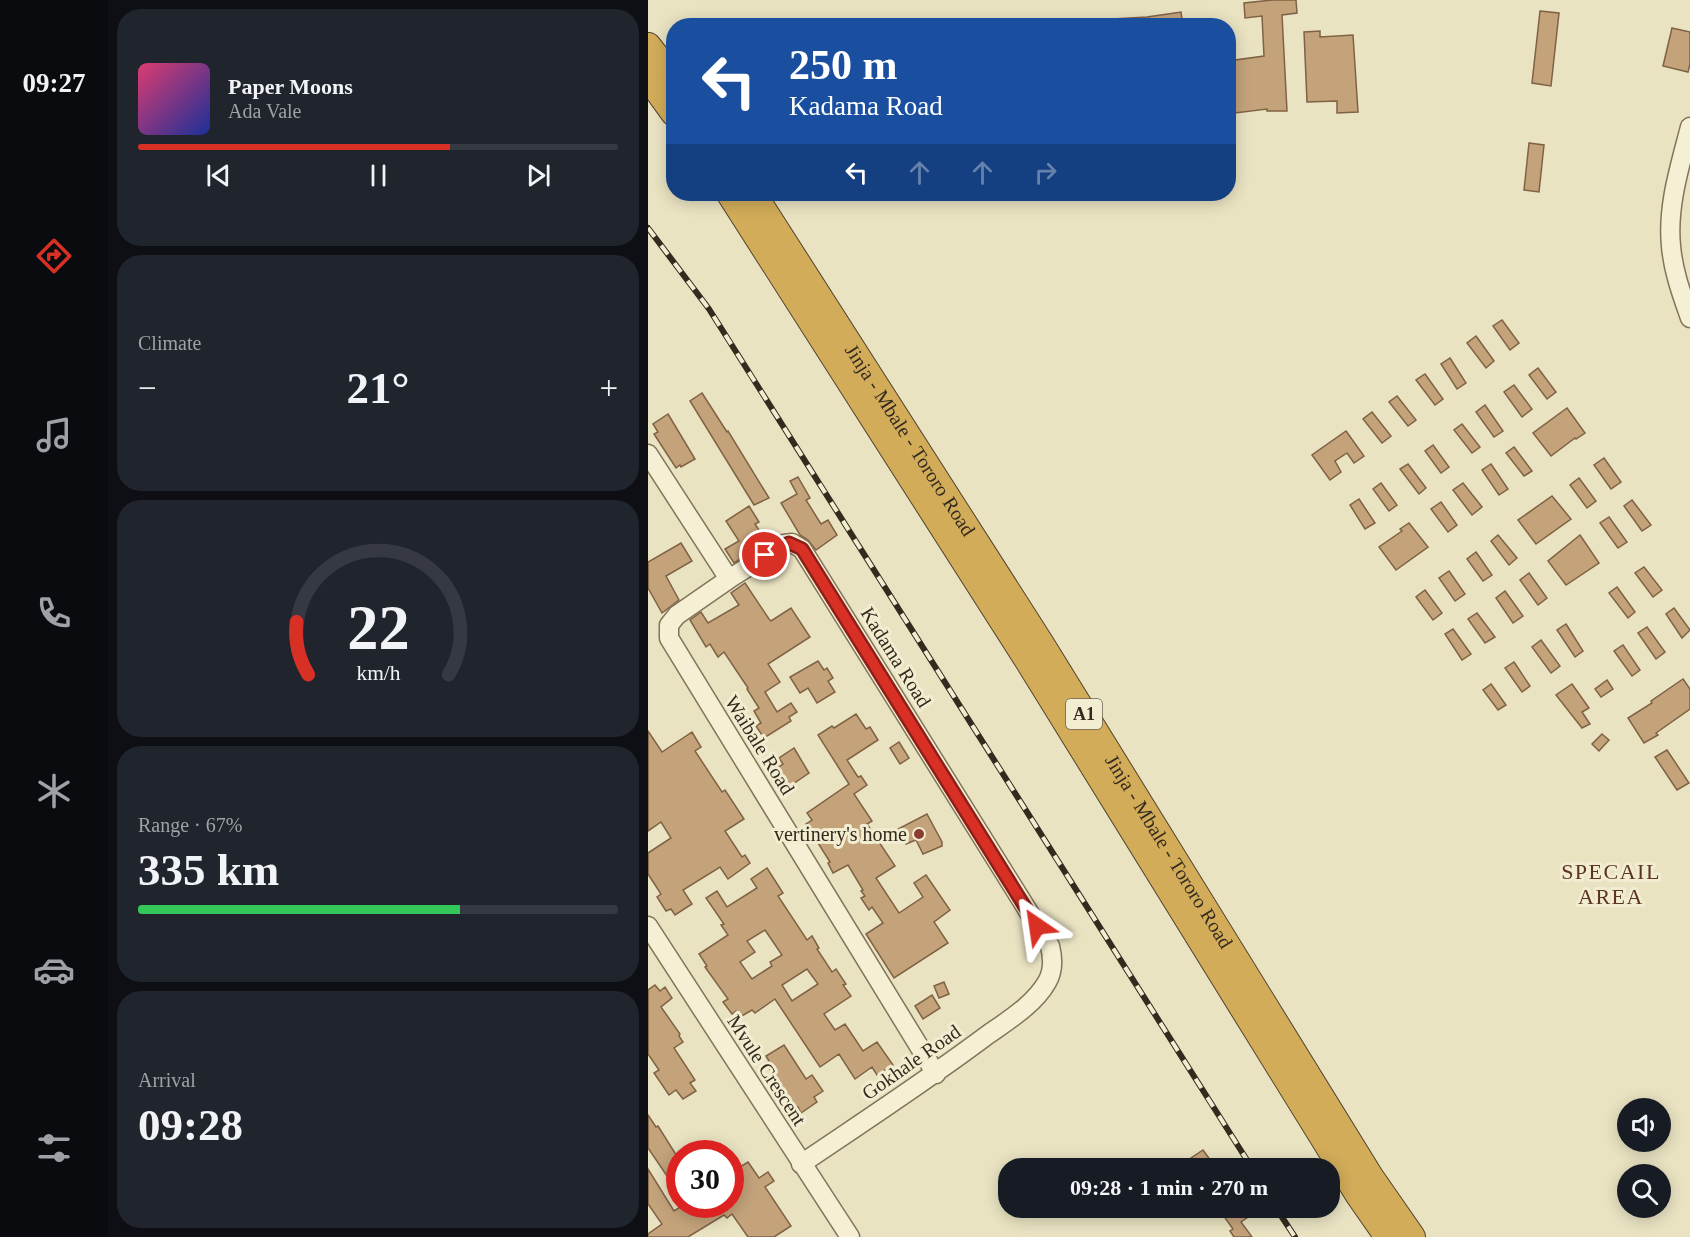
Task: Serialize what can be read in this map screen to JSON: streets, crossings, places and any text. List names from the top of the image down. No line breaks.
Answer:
{"streets":{"highway":["Jinja - Mbale - Tororo Road","A1"],"street":["Kadama Road","Waibale Road","Gokhale Road","Mvule Crescent"]},"crossings":[["Kadama Road","Waibale Road"],["Kadama Road","Gokhale Road"],["Waibale Road","Gokhale Road"],["Gokhale Road","Mvule Crescent"]],"districts":["SPECAIL AREA"],"places":["vertinery's home"],"page":{"tabs":"09:27","turn":["250 m","Kadama Road"],"song":["Paper Moons","Ada Vale"],"tile":["Climate",["Range · 67%","335 km"],["Arrival","09:28"]],"heat":["−","21°","+"],"limit":"30","trip":"09:28 · 1 min · 270 m","gauge":["22","km/h"]}}
